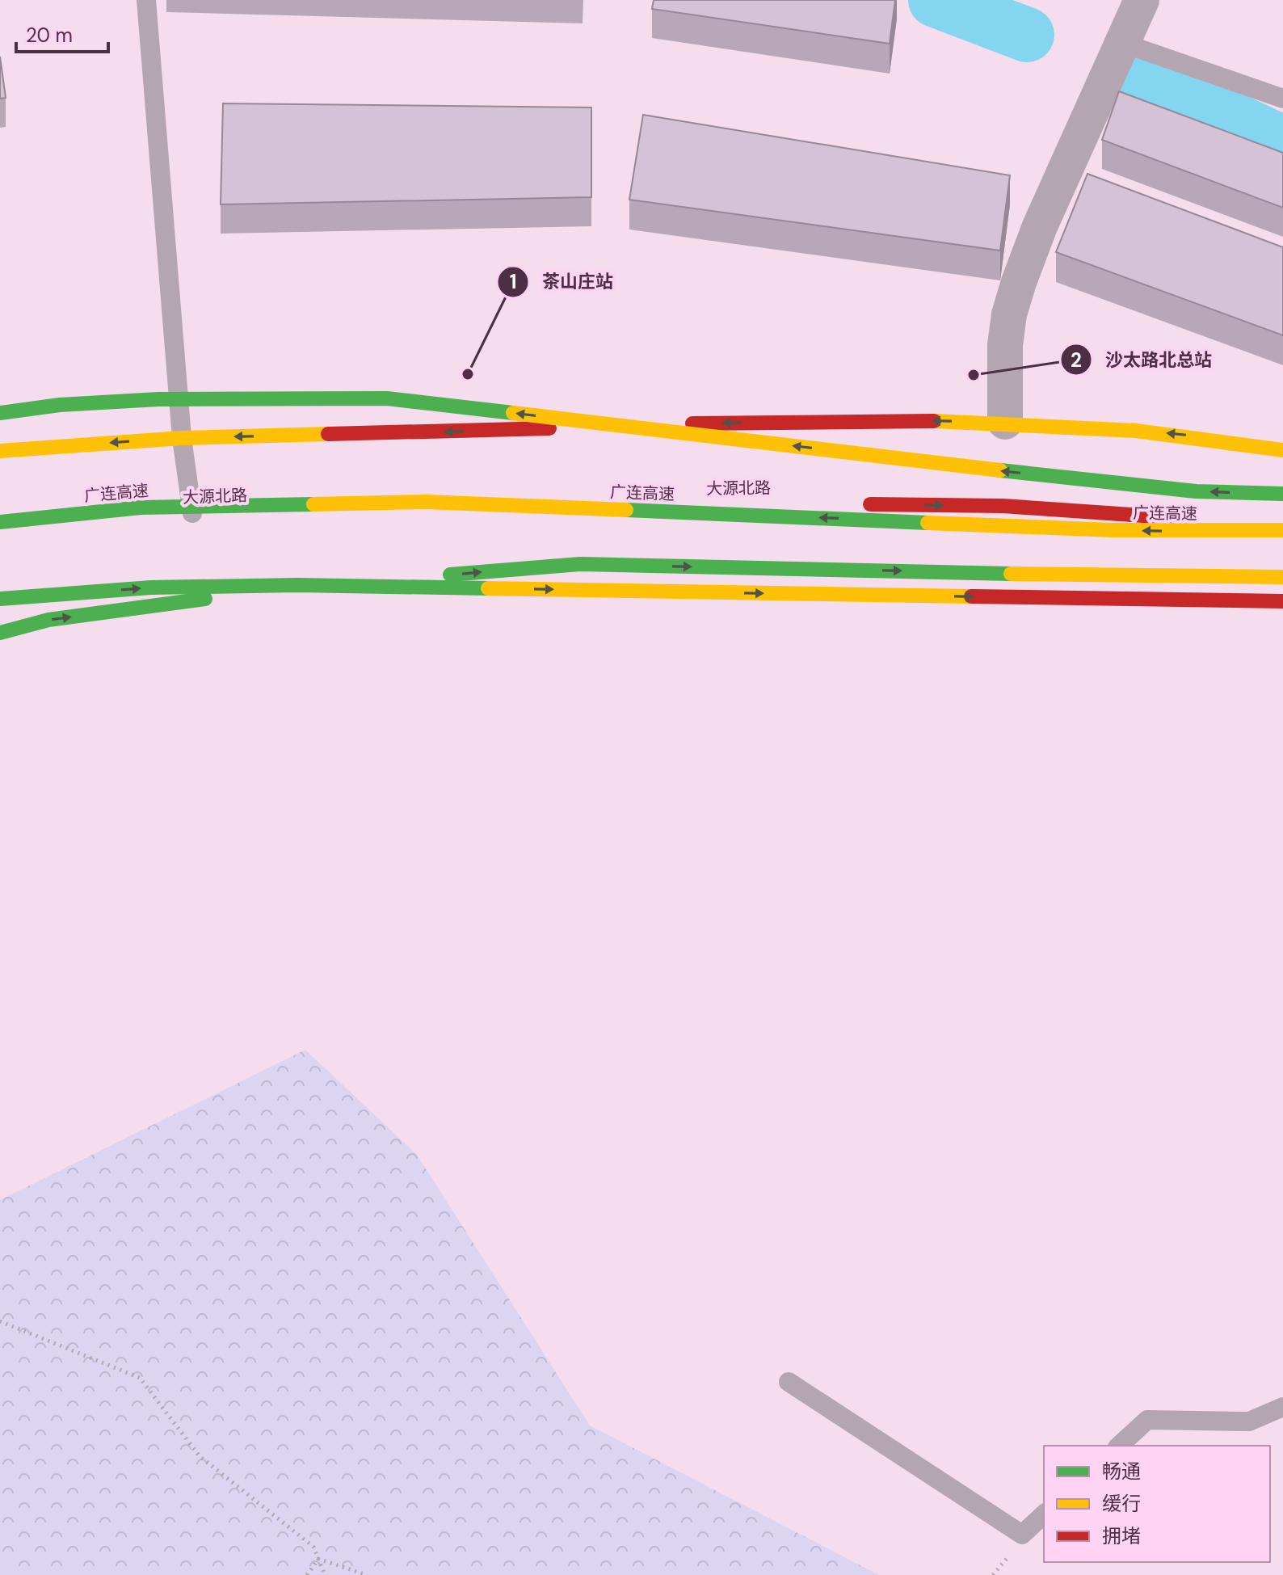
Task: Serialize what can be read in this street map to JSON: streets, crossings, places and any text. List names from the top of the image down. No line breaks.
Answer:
{"streets":{"main road":["大源北路","广连高速"]},"crossings":[["大源北路","广连高速"]],"places":["茶山庄站","沙太路北总站"],"legend":["畅通","缓行","拥堵"],"scale_bar":"20 m"}
